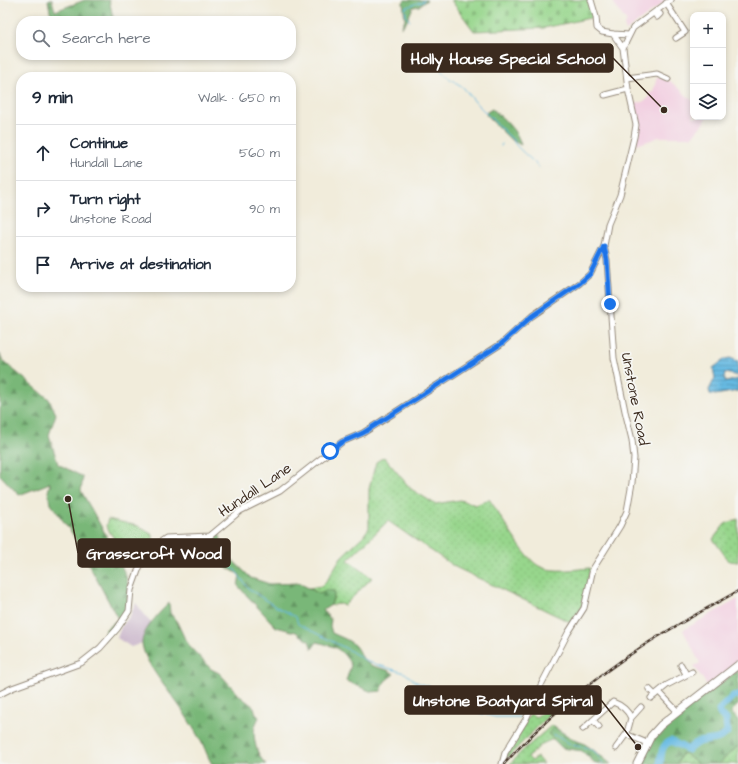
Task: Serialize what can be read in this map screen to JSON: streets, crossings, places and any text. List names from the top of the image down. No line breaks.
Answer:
{"streets":{"street":["Unstone Road","Hundall Lane"]},"crossings":[["Unstone Road","Hundall Lane"]],"places":["Holly House Special School","Grasscroft Wood","Unstone Boatyard Spiral"],"page":{"map_buttons":["+","−"],"search":"Search here","heading":["9 min","Walk · 650 m"],"list":[["Continue","Hundall Lane","560 m"],["Turn right","Unstone Road","90 m"],"Arrive at destination"]}}
